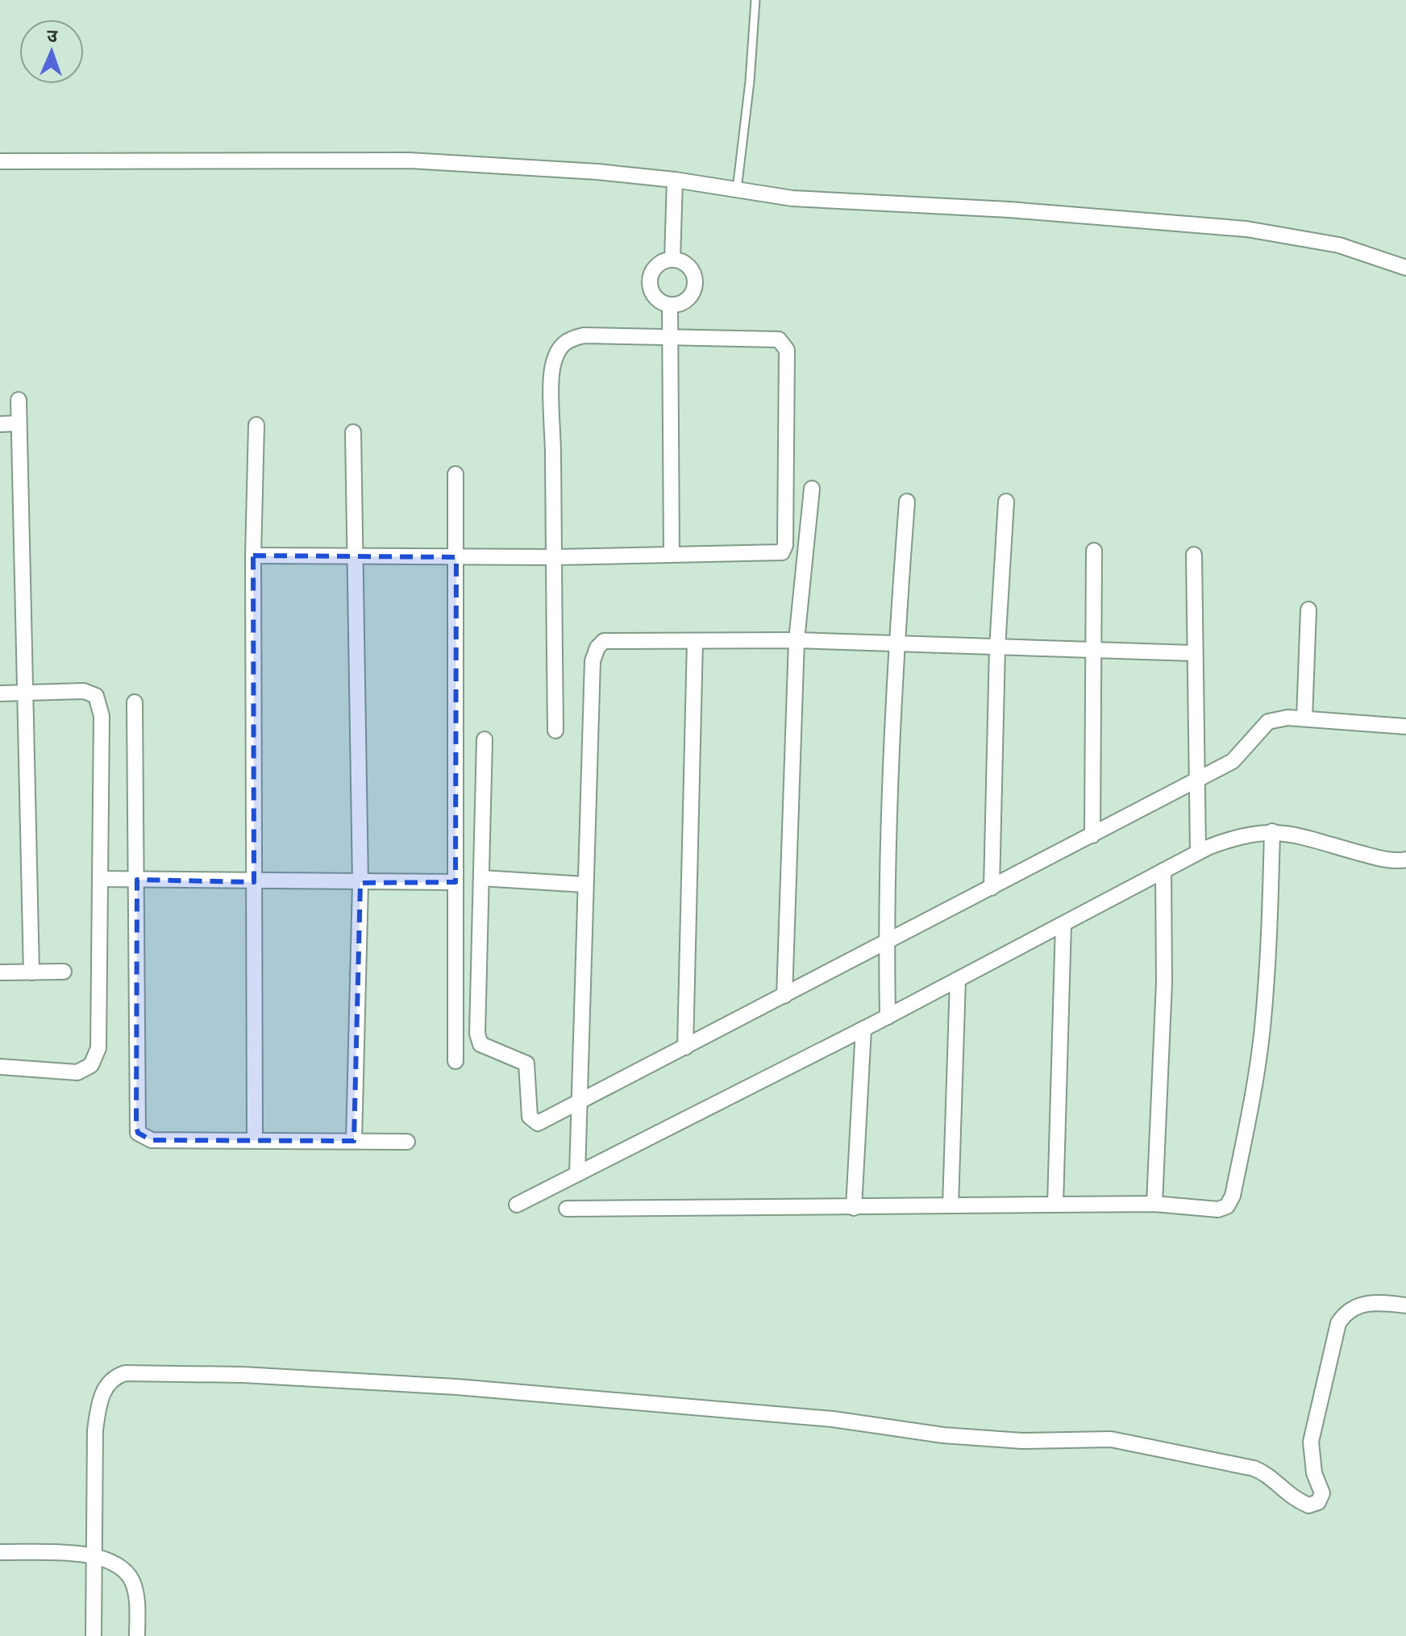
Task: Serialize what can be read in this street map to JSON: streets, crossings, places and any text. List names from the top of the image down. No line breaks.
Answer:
{"north":"top"}
